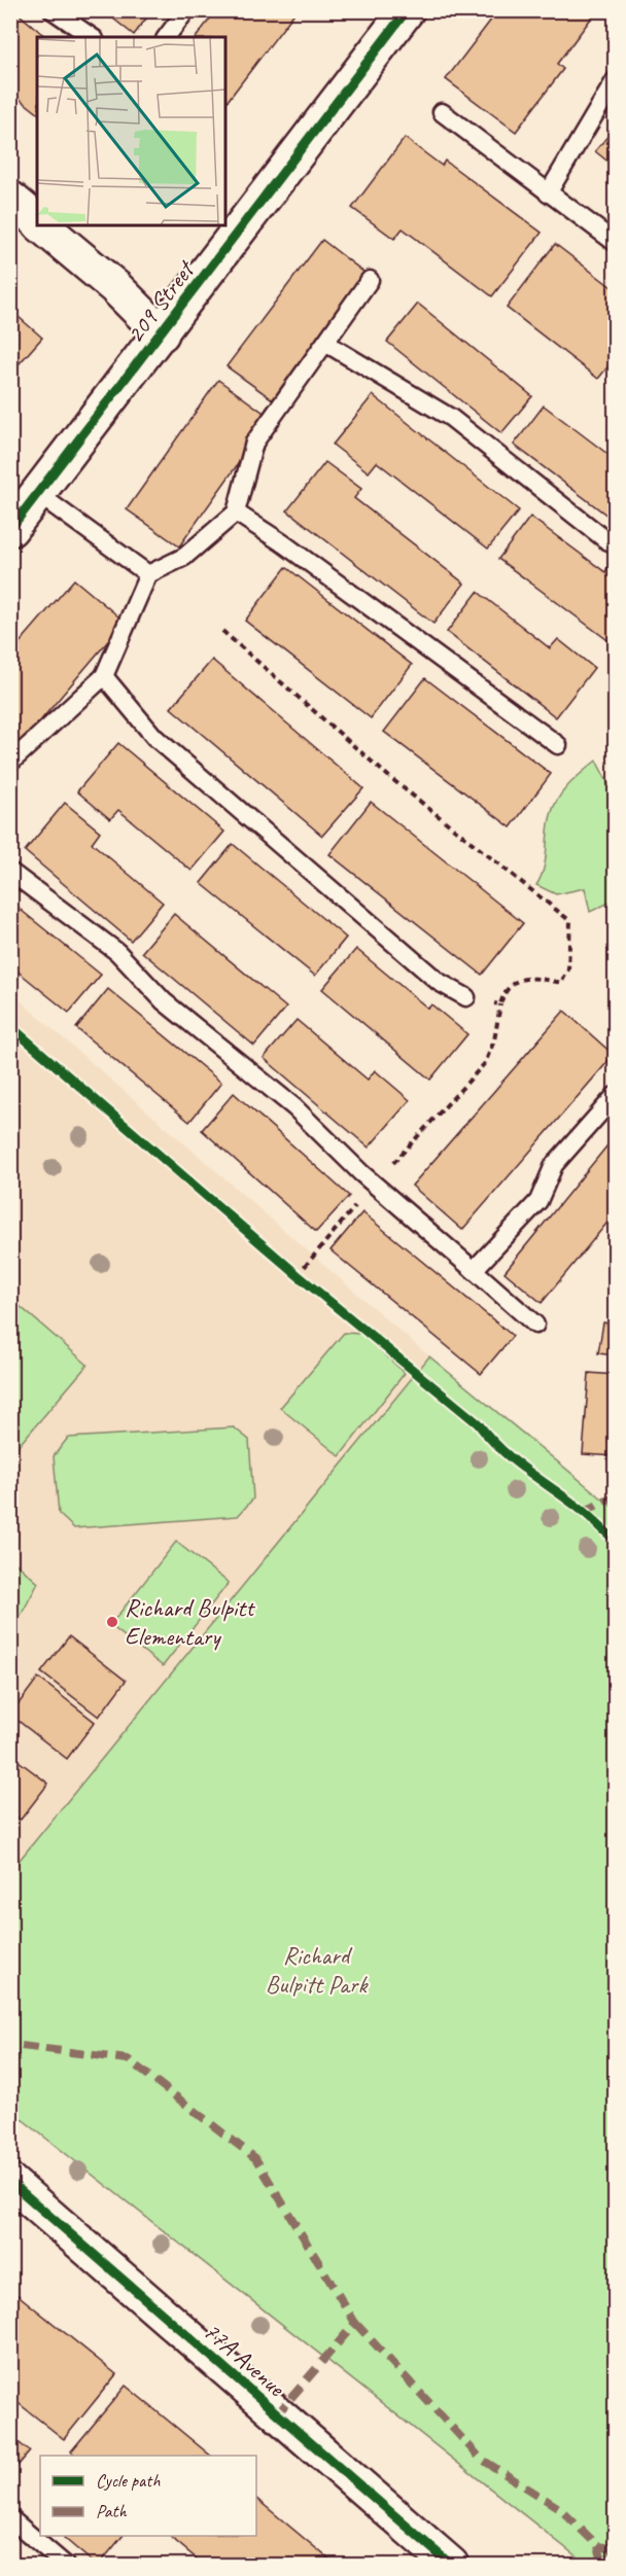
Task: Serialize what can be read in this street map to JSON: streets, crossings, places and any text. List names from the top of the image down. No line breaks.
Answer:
{"streets":{"street":["209 Street","77A Avenue"]},"parks":["Richard Bulpitt Park"],"places":["Richard Bulpitt Elementary"],"legend":["Cycle path","Path"]}
